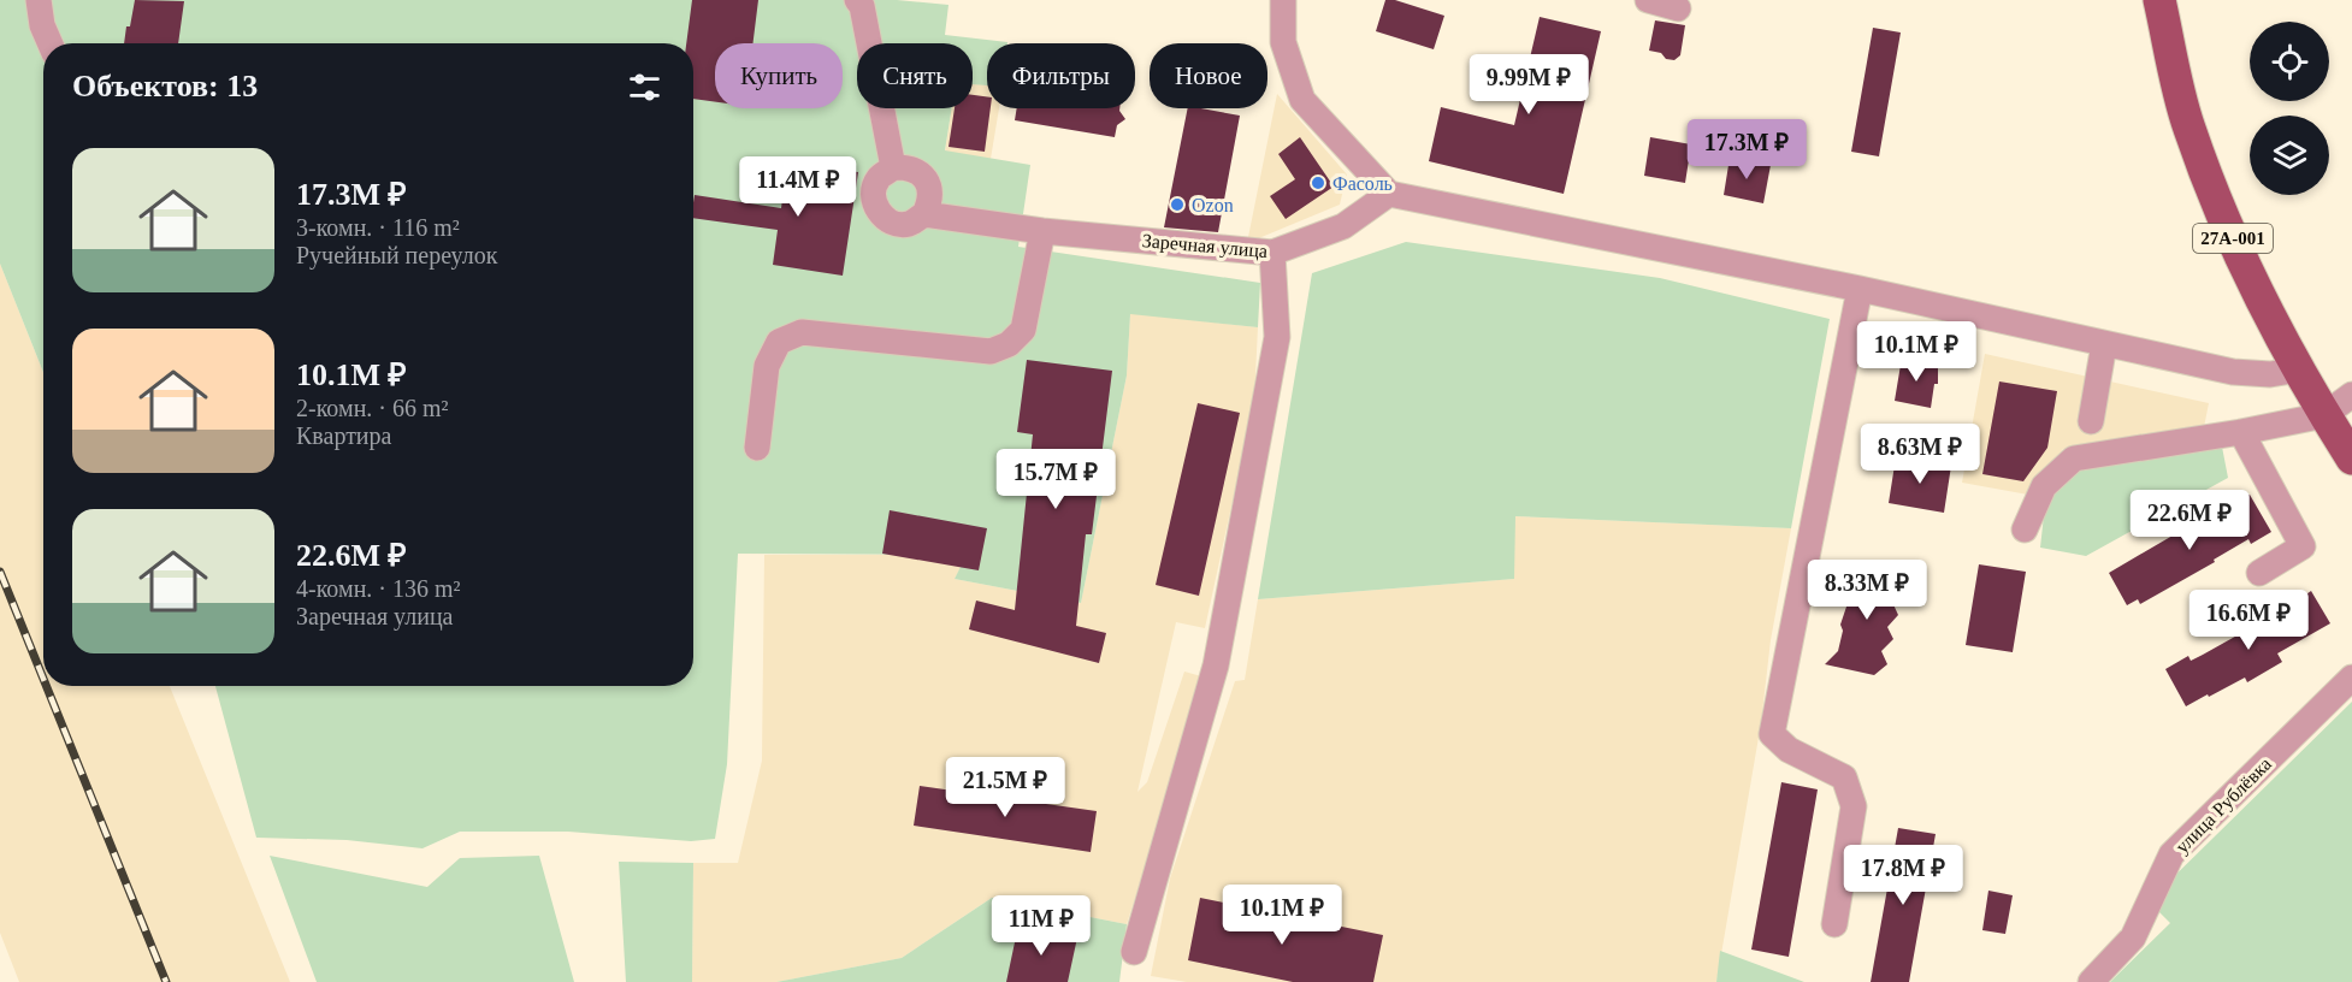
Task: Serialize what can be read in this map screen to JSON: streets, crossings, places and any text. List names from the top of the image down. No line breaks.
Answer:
{"streets":{"main road":["27А-001"],"street":["Заречная улица","улица Рублёвка"]},"places":["Фасоль","Ozon"],"page":{"chip":["Купить","Снять","Фильтры","Новое"],"heading":"Объектов: 13","price":["9.99M ₽","17.3M ₽","11.4M ₽","10.1M ₽","8.63M ₽","15.7M ₽","22.6M ₽","8.33M ₽","16.6M ₽","21.5M ₽","17.8M ₽","10.1M ₽","11M ₽"],"list":[{"name":"17.3M ₽","note":"3-комн. · 116 m² · Ручейный переулок"},{"name":"10.1M ₽","note":"2-комн. · 66 m² · Квартира"},{"name":"22.6M ₽","note":"4-комн. · 136 m² · Заречная улица"}]}}
